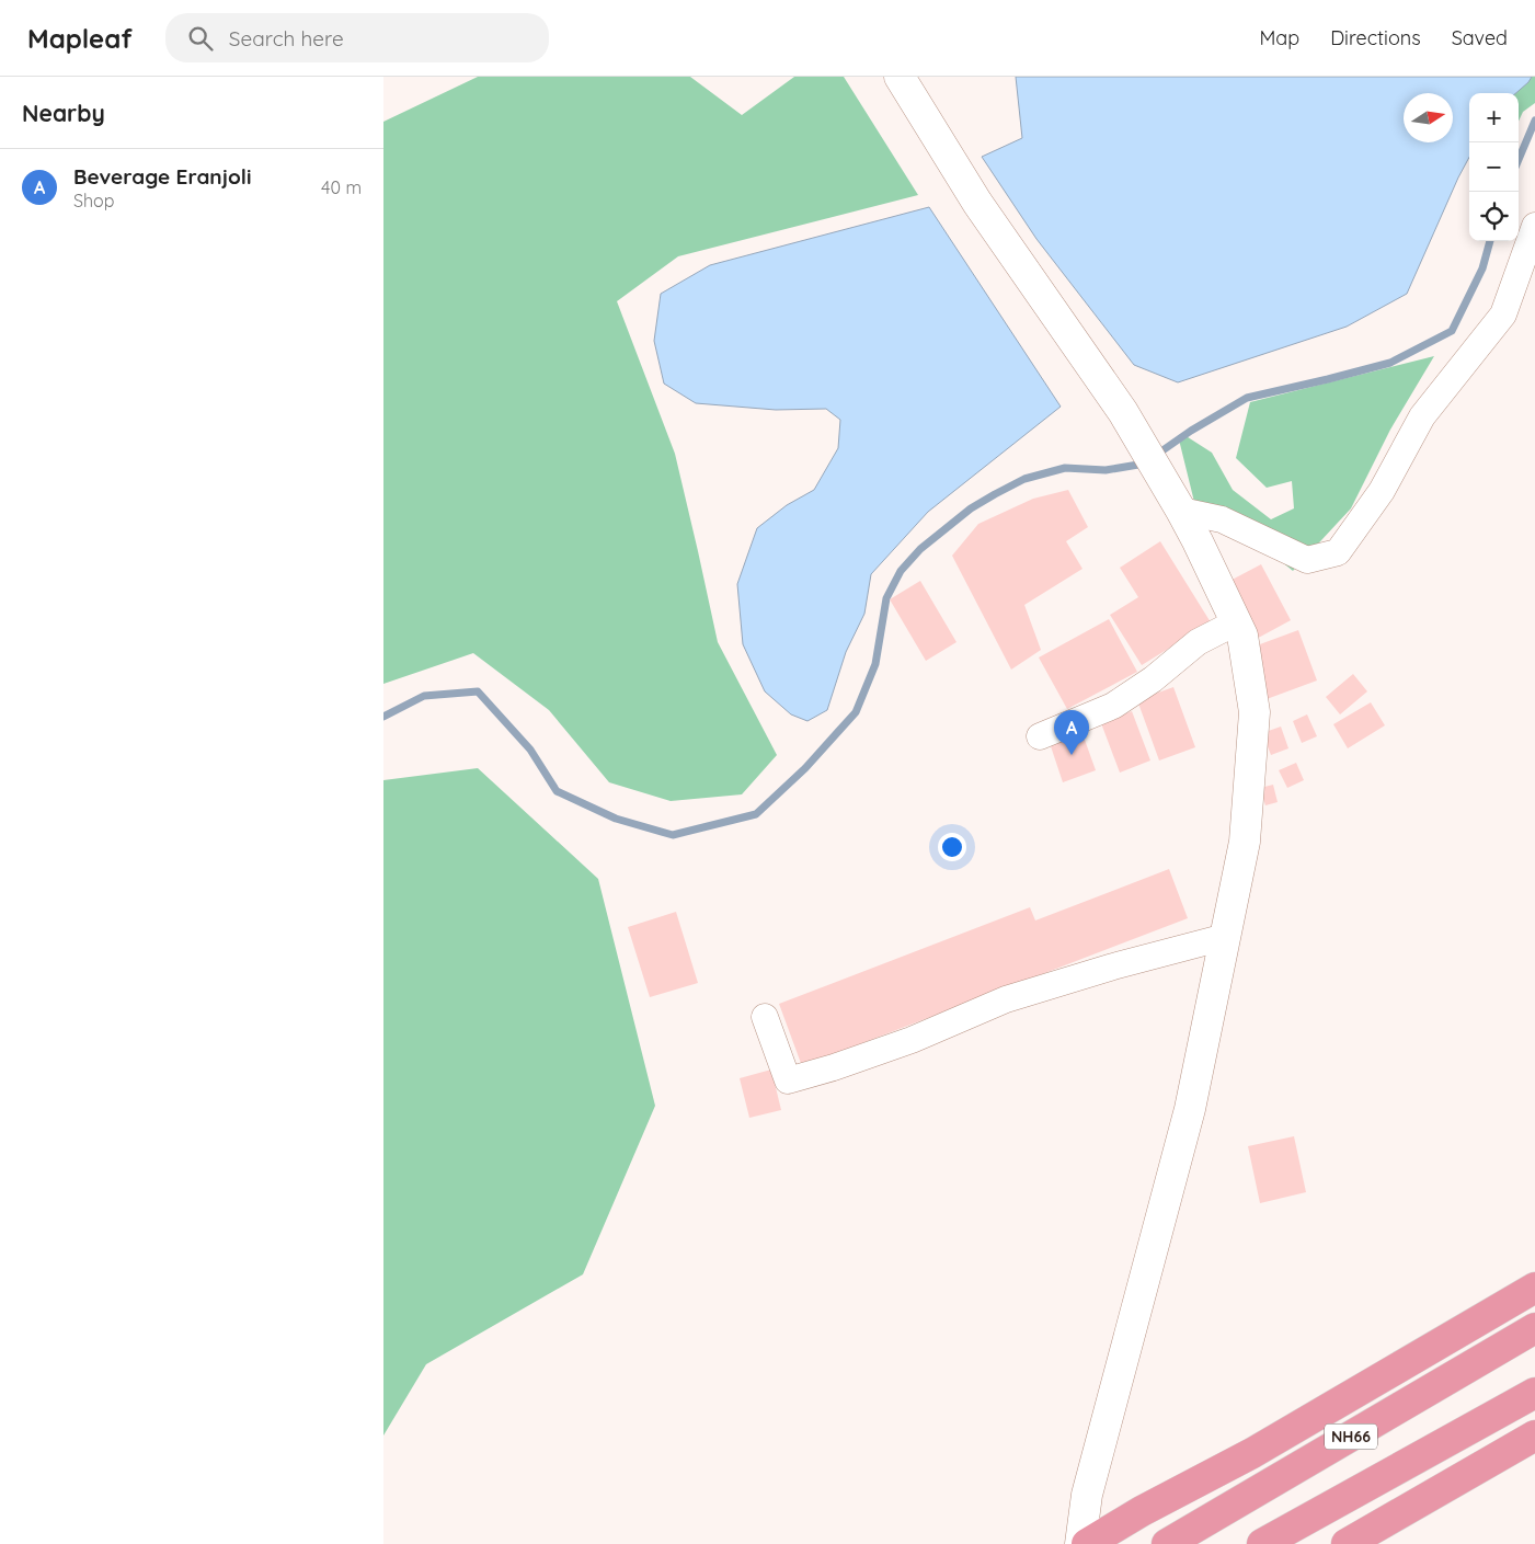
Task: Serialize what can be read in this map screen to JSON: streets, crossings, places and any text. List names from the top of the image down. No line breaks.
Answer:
{"streets":{"highway":["NH66"]},"north":"right","page":{"header":"Mapleaf","search":"Search here","nav":["Map","Directions","Saved"],"heading":"Nearby","map_buttons":["+","−"],"list":[{"mark":"A","name":"Beverage Eranjoli","note":"Shop","value":"40 m"}],"pins":"A"}}
